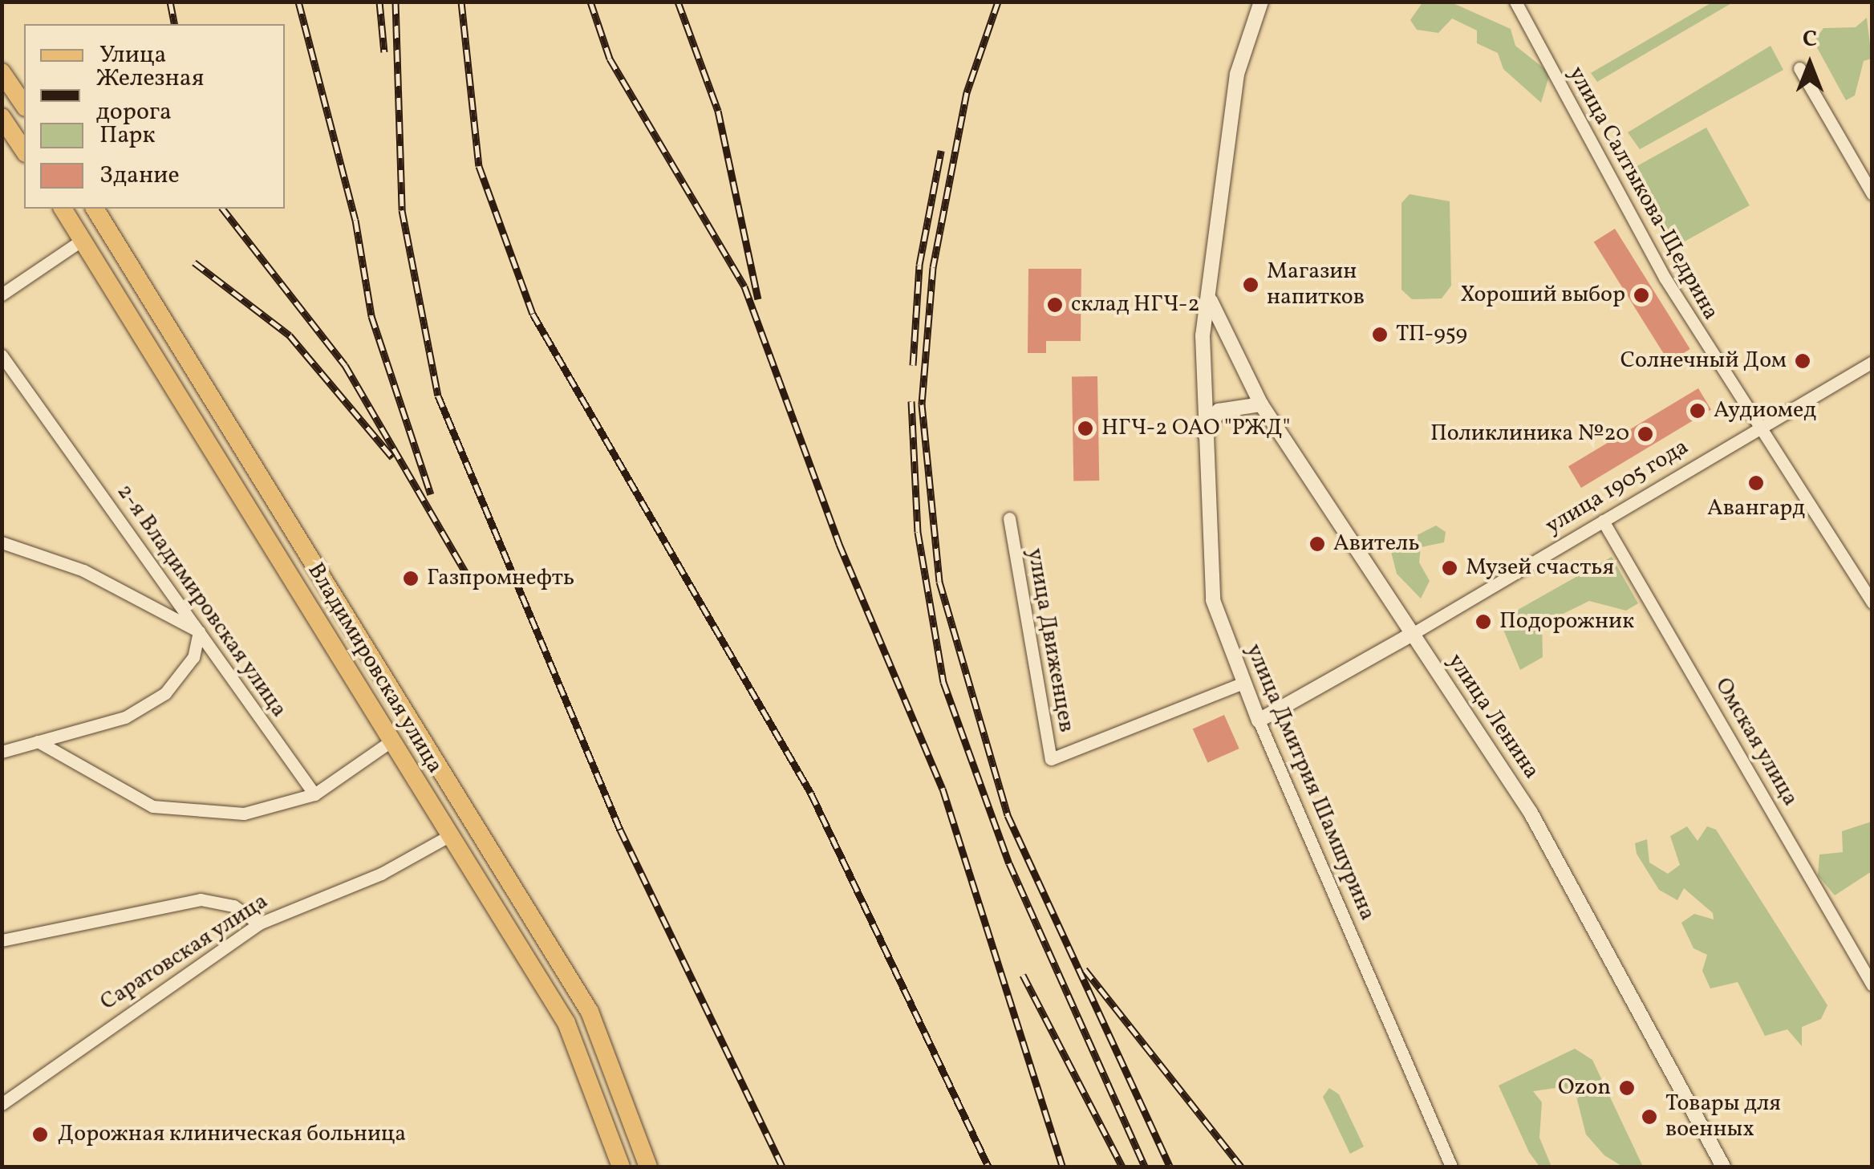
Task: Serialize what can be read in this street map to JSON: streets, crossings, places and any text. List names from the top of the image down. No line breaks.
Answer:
{"streets":{"main road":["Владимировская улица"],"street":["улица Салтыкова-Щедрина","улица 1905 года","2-я Владимировская улица","улица Движенцев","улица Ленина","Омская улица","улица Дмитрия Шамшурина","Саратовская улица"]},"crossings":[["улица Салтыкова-Щедрина","улица 1905 года"],["улица 1905 года","улица Ленина"],["улица 1905 года","Омская улица"],["улица 1905 года","улица Дмитрия Шамшурина"],["улица Движенцев","улица Дмитрия Шамшурина"],["Владимировская улица","Саратовская улица"],["улица Ленина","улица Дмитрия Шамшурина"]],"places":["Магазин напитков","Хороший выбор","склад НГЧ-2","ТП-959","Солнечный Дом","Аудиомед","НГЧ-2 ОАО \"РЖД\"","Поликлиника №20","Авангард","Авитель","Музей счастья","Газпромнефть","Подорожник","Ozon","Товары для военных","Дорожная клиническая больница"],"legend":["Улица","Железная дорога","Парк","Здание"],"north":"top"}
